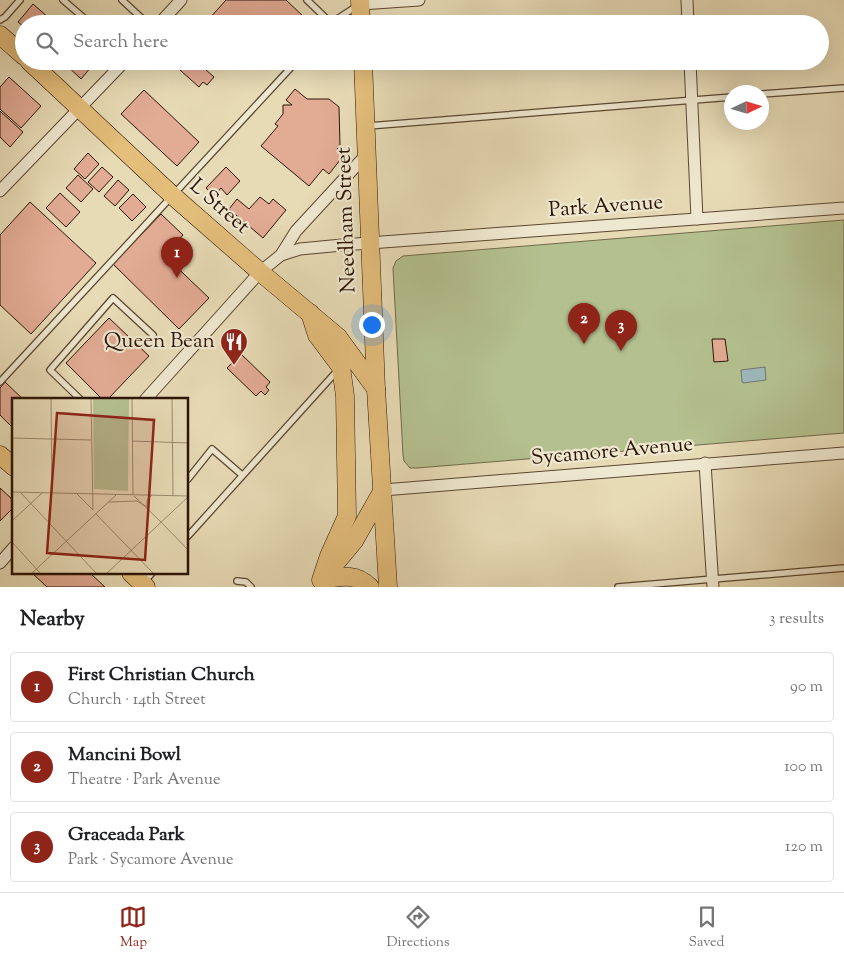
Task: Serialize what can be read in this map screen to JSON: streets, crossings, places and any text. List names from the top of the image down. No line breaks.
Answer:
{"streets":{"main road":["L Street","Needham Street"],"street":["Park Avenue","Sycamore Avenue"]},"crossings":[["L Street","Needham Street"],["Park Avenue","Needham Street"],["Needham Street","Sycamore Avenue"]],"places":{"restaurant":["Queen Bean"]},"north":"right","page":{"search":"Search here","pins":["1","2","3"],"heading":["Nearby","3 results"],"list":[{"mark":"1","name":"First Christian Church","note":"Church · 14th Street","value":"90 m"},{"mark":"2","name":"Mancini Bowl","note":"Theatre · Park Avenue","value":"100 m"},{"mark":"3","name":"Graceada Park","note":"Park · Sycamore Avenue","value":"120 m"}],"nav":["Map","Directions","Saved"]}}
